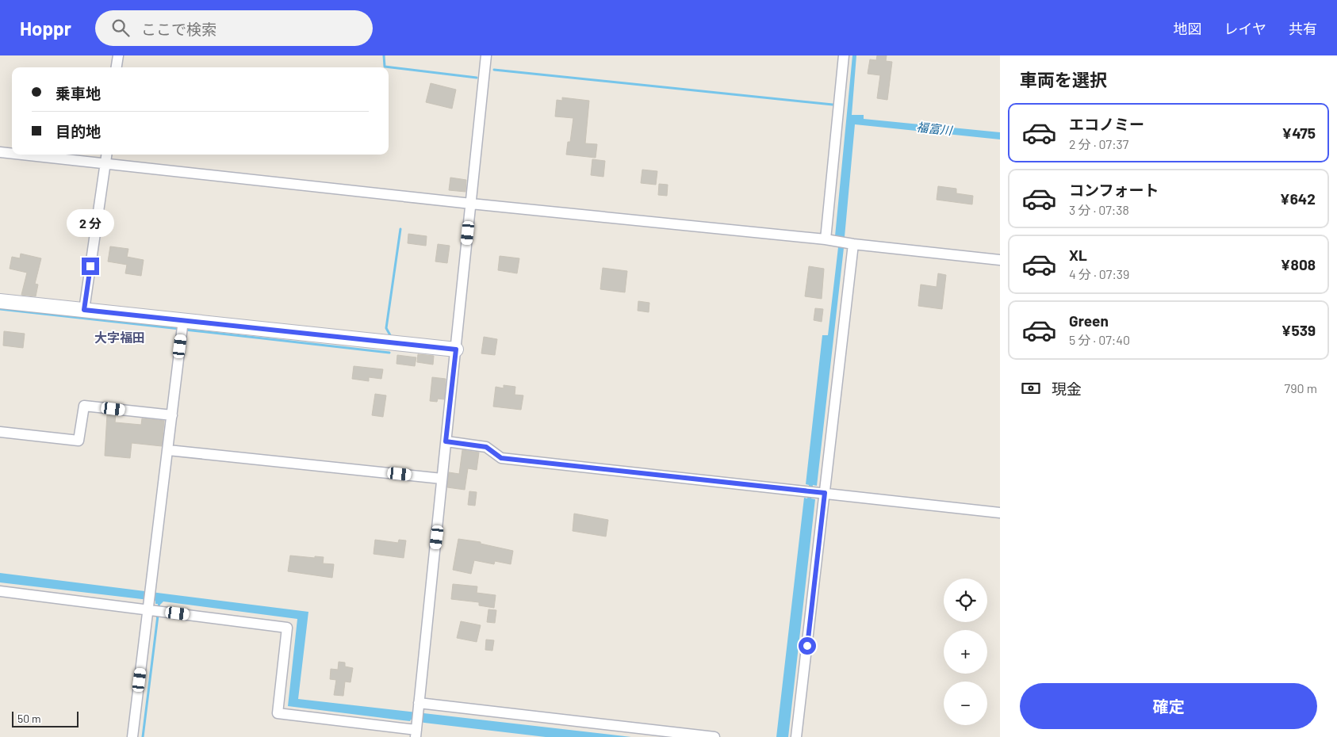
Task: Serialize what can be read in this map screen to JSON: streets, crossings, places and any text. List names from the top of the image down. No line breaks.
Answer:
{"districts":["大字福田"],"water":["福富川"],"scale_bar":"50 m","page":{"header":"Hoppr","search":"ここで検索","nav":["地図","レイヤ","共有"],"heading":"車両を選択","banner":["乗車地","目的地"],"list":[{"name":"エコノミー","note":"2 分 · 07:37","value":"¥475"},{"name":"コンフォート","note":"3 分 · 07:38","value":"¥642"},{"name":"XL","note":"4 分 · 07:39","value":"¥808"},{"name":"Green","note":"5 分 · 07:40","value":"¥539"}],"bubble":"2 分","pay":["現金","790 m"],"map_buttons":["+","−"],"buttons":"確定","scale":"50 m"}}
